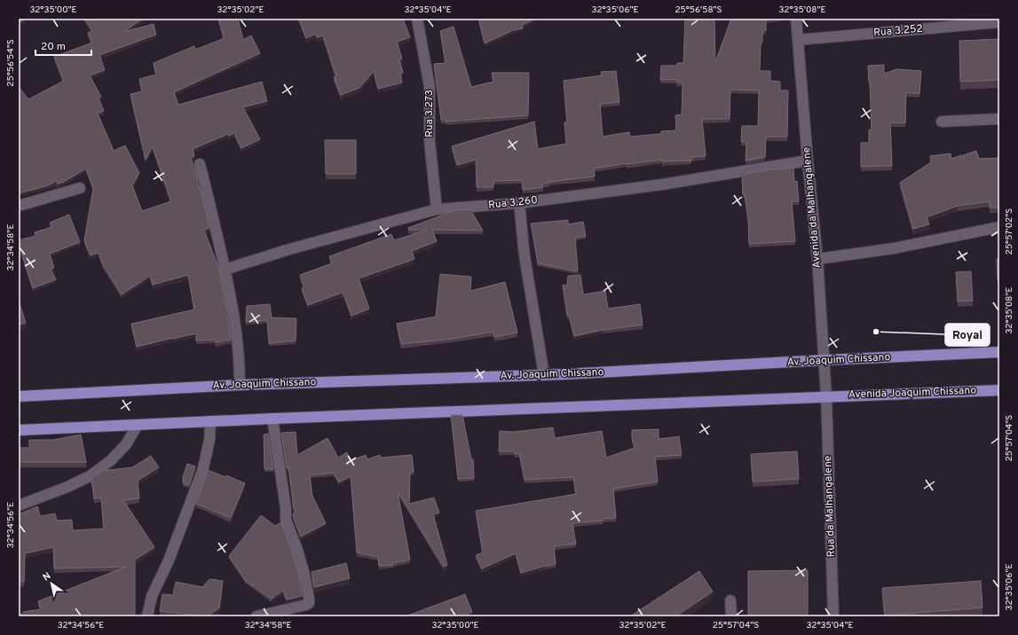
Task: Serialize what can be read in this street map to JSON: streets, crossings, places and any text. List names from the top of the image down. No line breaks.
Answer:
{"streets":{"main road":["Av. Joaquim Chissano","Avenida Joaquim Chissano"],"street":["Rua 3.252","Rua 3.273","Rua 3.260","Avenida da Malhangalene","Rua da Malhangalene"]},"crossings":[["Rua 3.252","Avenida da Malhangalene"],["Rua 3.273","Rua 3.260"],["Rua 3.260","Avenida da Malhangalene"],["Avenida da Malhangalene","Av. Joaquim Chissano"],["Avenida da Malhangalene","Avenida Joaquim Chissano"],["Avenida da Malhangalene","Rua da Malhangalene"],["Avenida Joaquim Chissano","Rua da Malhangalene"]],"places":["Royal"],"scale_bar":"20 m","north":"top left","coordinates":["32°35'00\"E","32°35'02\"E","32°35'04\"E","32°35'06\"E","25°56'58\"S","32°35'08\"E","25°56'54\"S","25°57'02\"S","32°34'58\"E","25°57'04\"S","32°34'56\"E"]}
